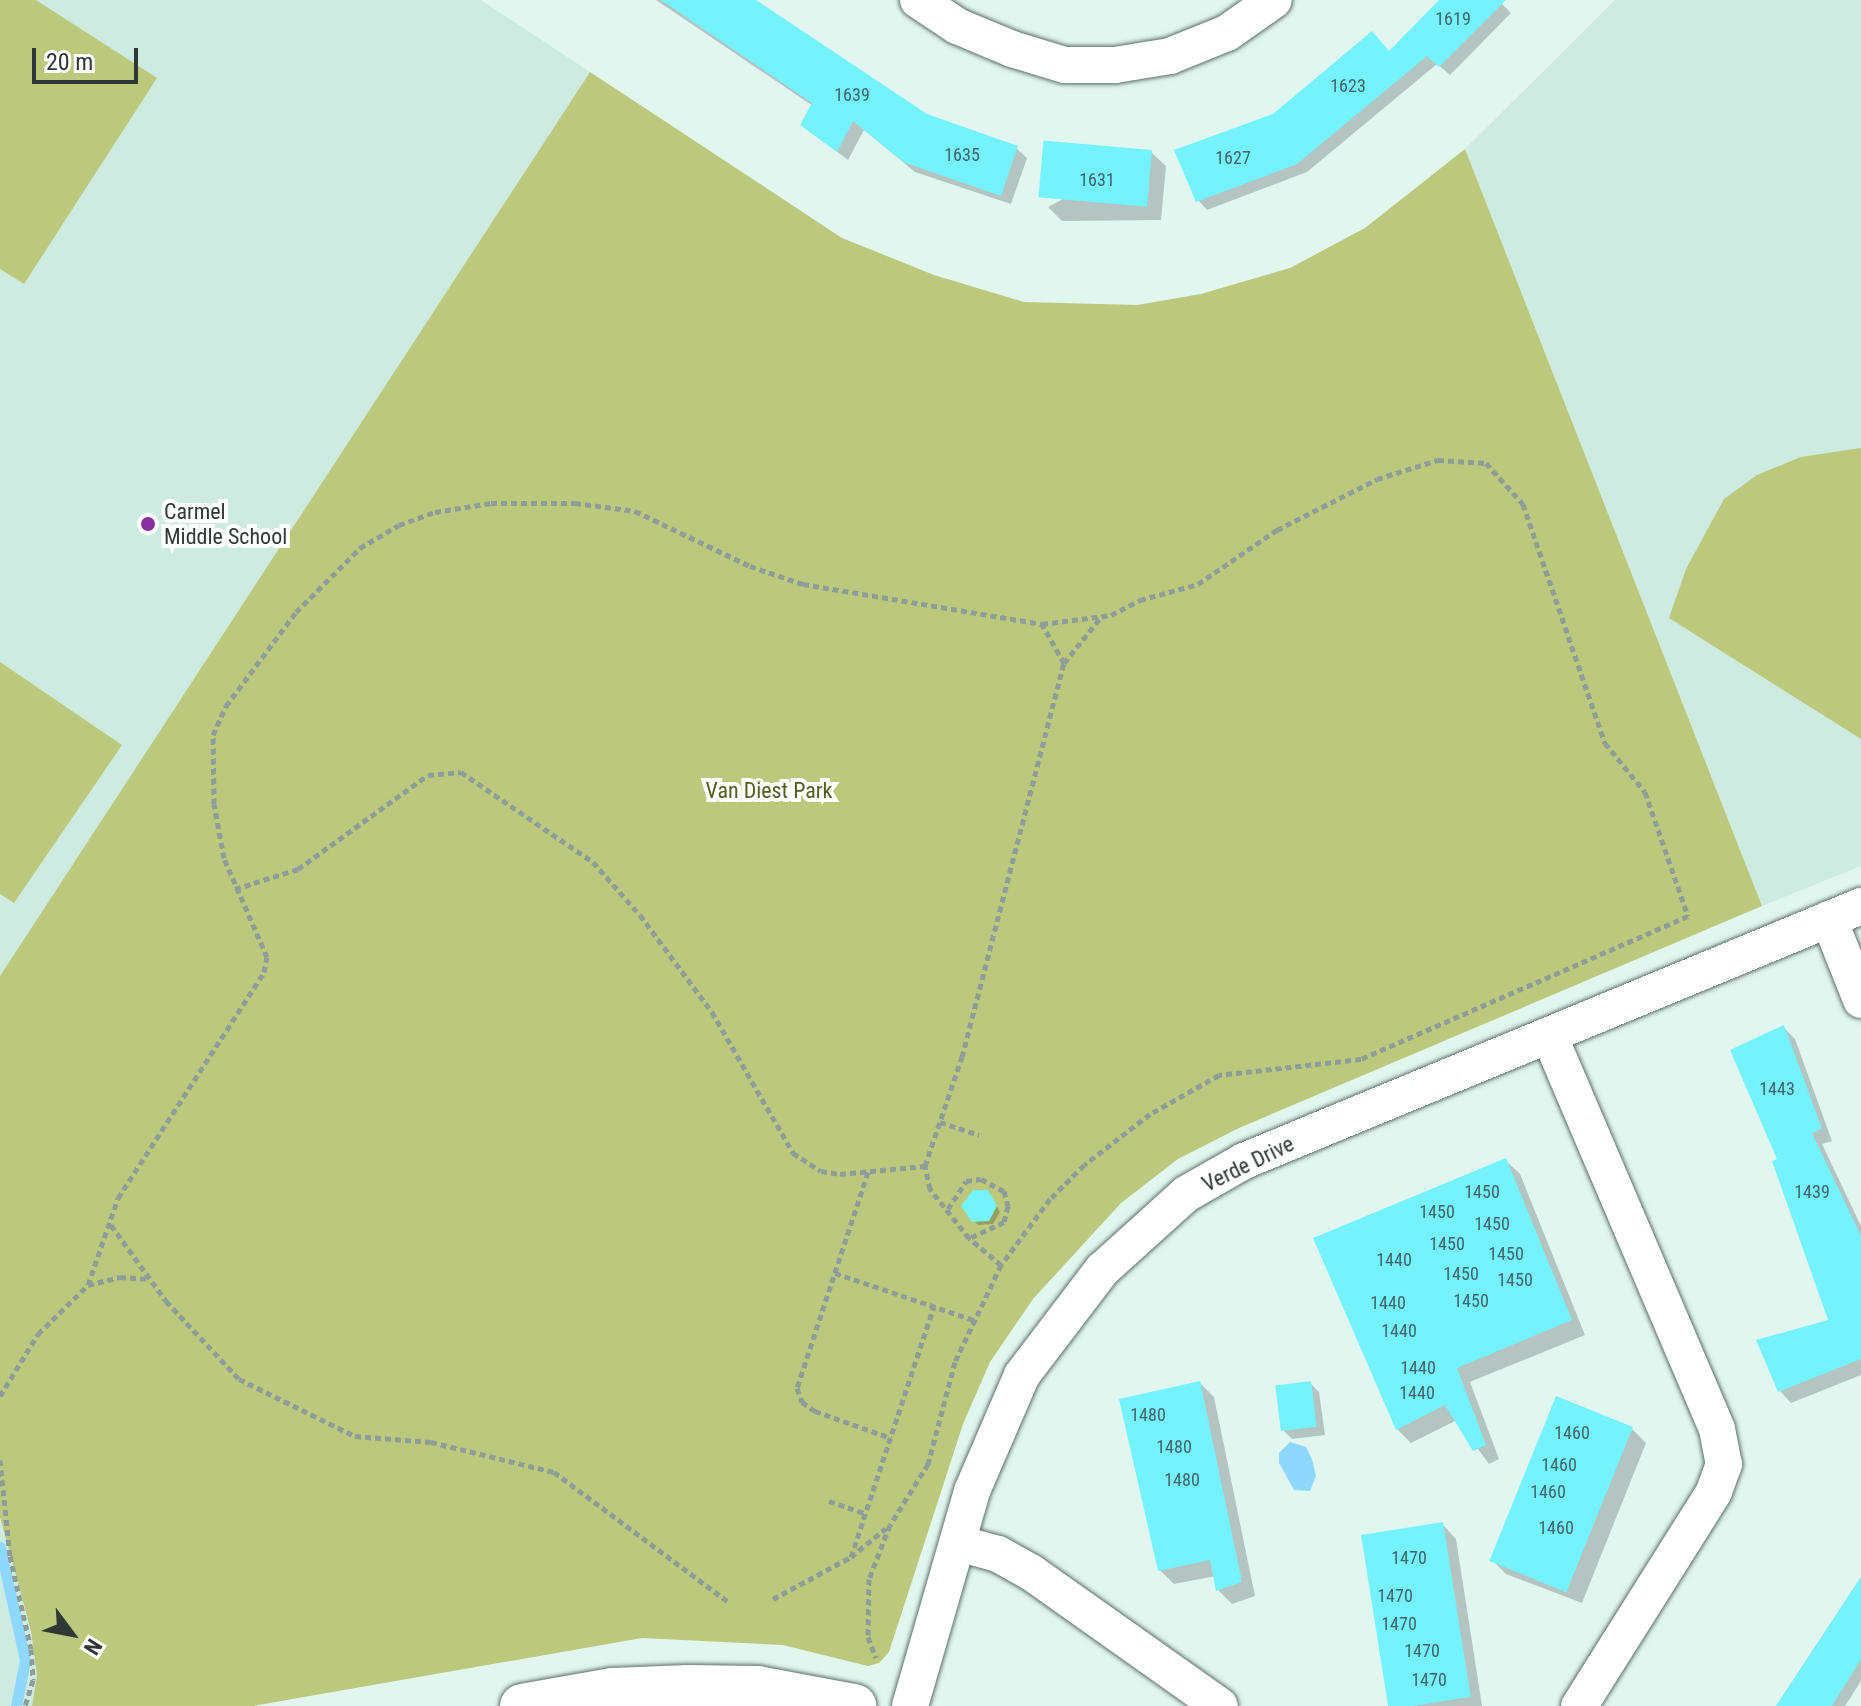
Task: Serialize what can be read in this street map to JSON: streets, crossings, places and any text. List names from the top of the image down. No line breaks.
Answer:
{"streets":{"street":["Verde Drive"]},"parks":["Van Diest Park"],"places":["Carmel Middle School"],"house_numbers":["1619","1623","1639","1635","1627","1631","1443","1450","1439","1450","1450","1450","1450","1440","1450","1450","1450","1440","1440","1440","1440","1480","1460","1480","1460","1480","1460","1460","1470","1470","1470","1470","1470"],"scale_bar":"20 m","north":"bottom right"}
